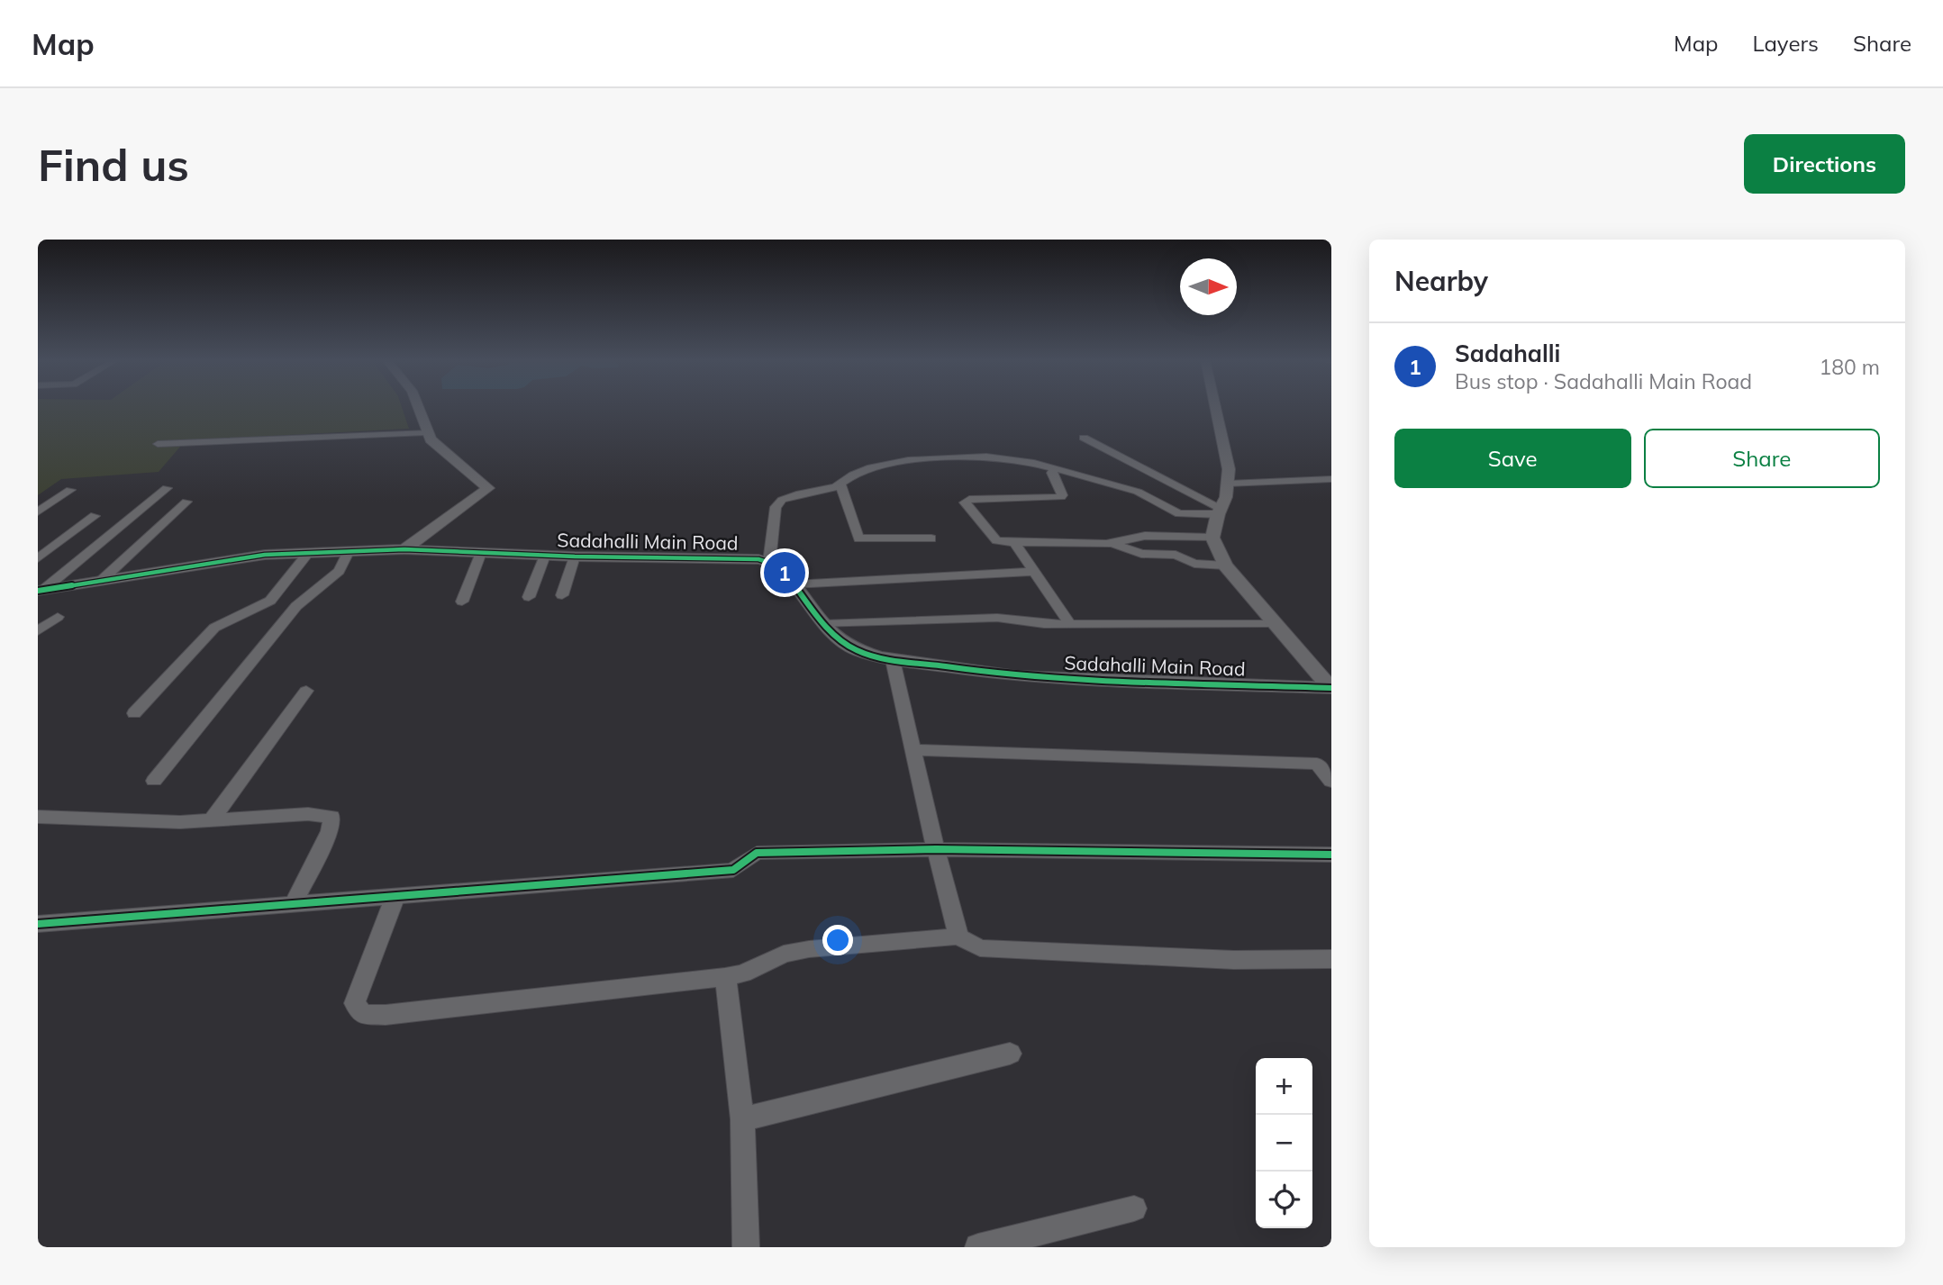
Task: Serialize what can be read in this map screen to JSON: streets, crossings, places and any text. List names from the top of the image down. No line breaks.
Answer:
{"streets":{"street":["Sadahalli Main Road"]},"north":"right","page":{"header":"Map","nav":["Map","Layers","Share"],"buttons":["Directions",["Save","Share"]],"title":"Find us","heading":"Nearby","list":[{"mark":"1","name":"Sadahalli","note":"Bus stop · Sadahalli Main Road","value":"180 m"}],"pins":"1","map_buttons":["+","−"]}}
